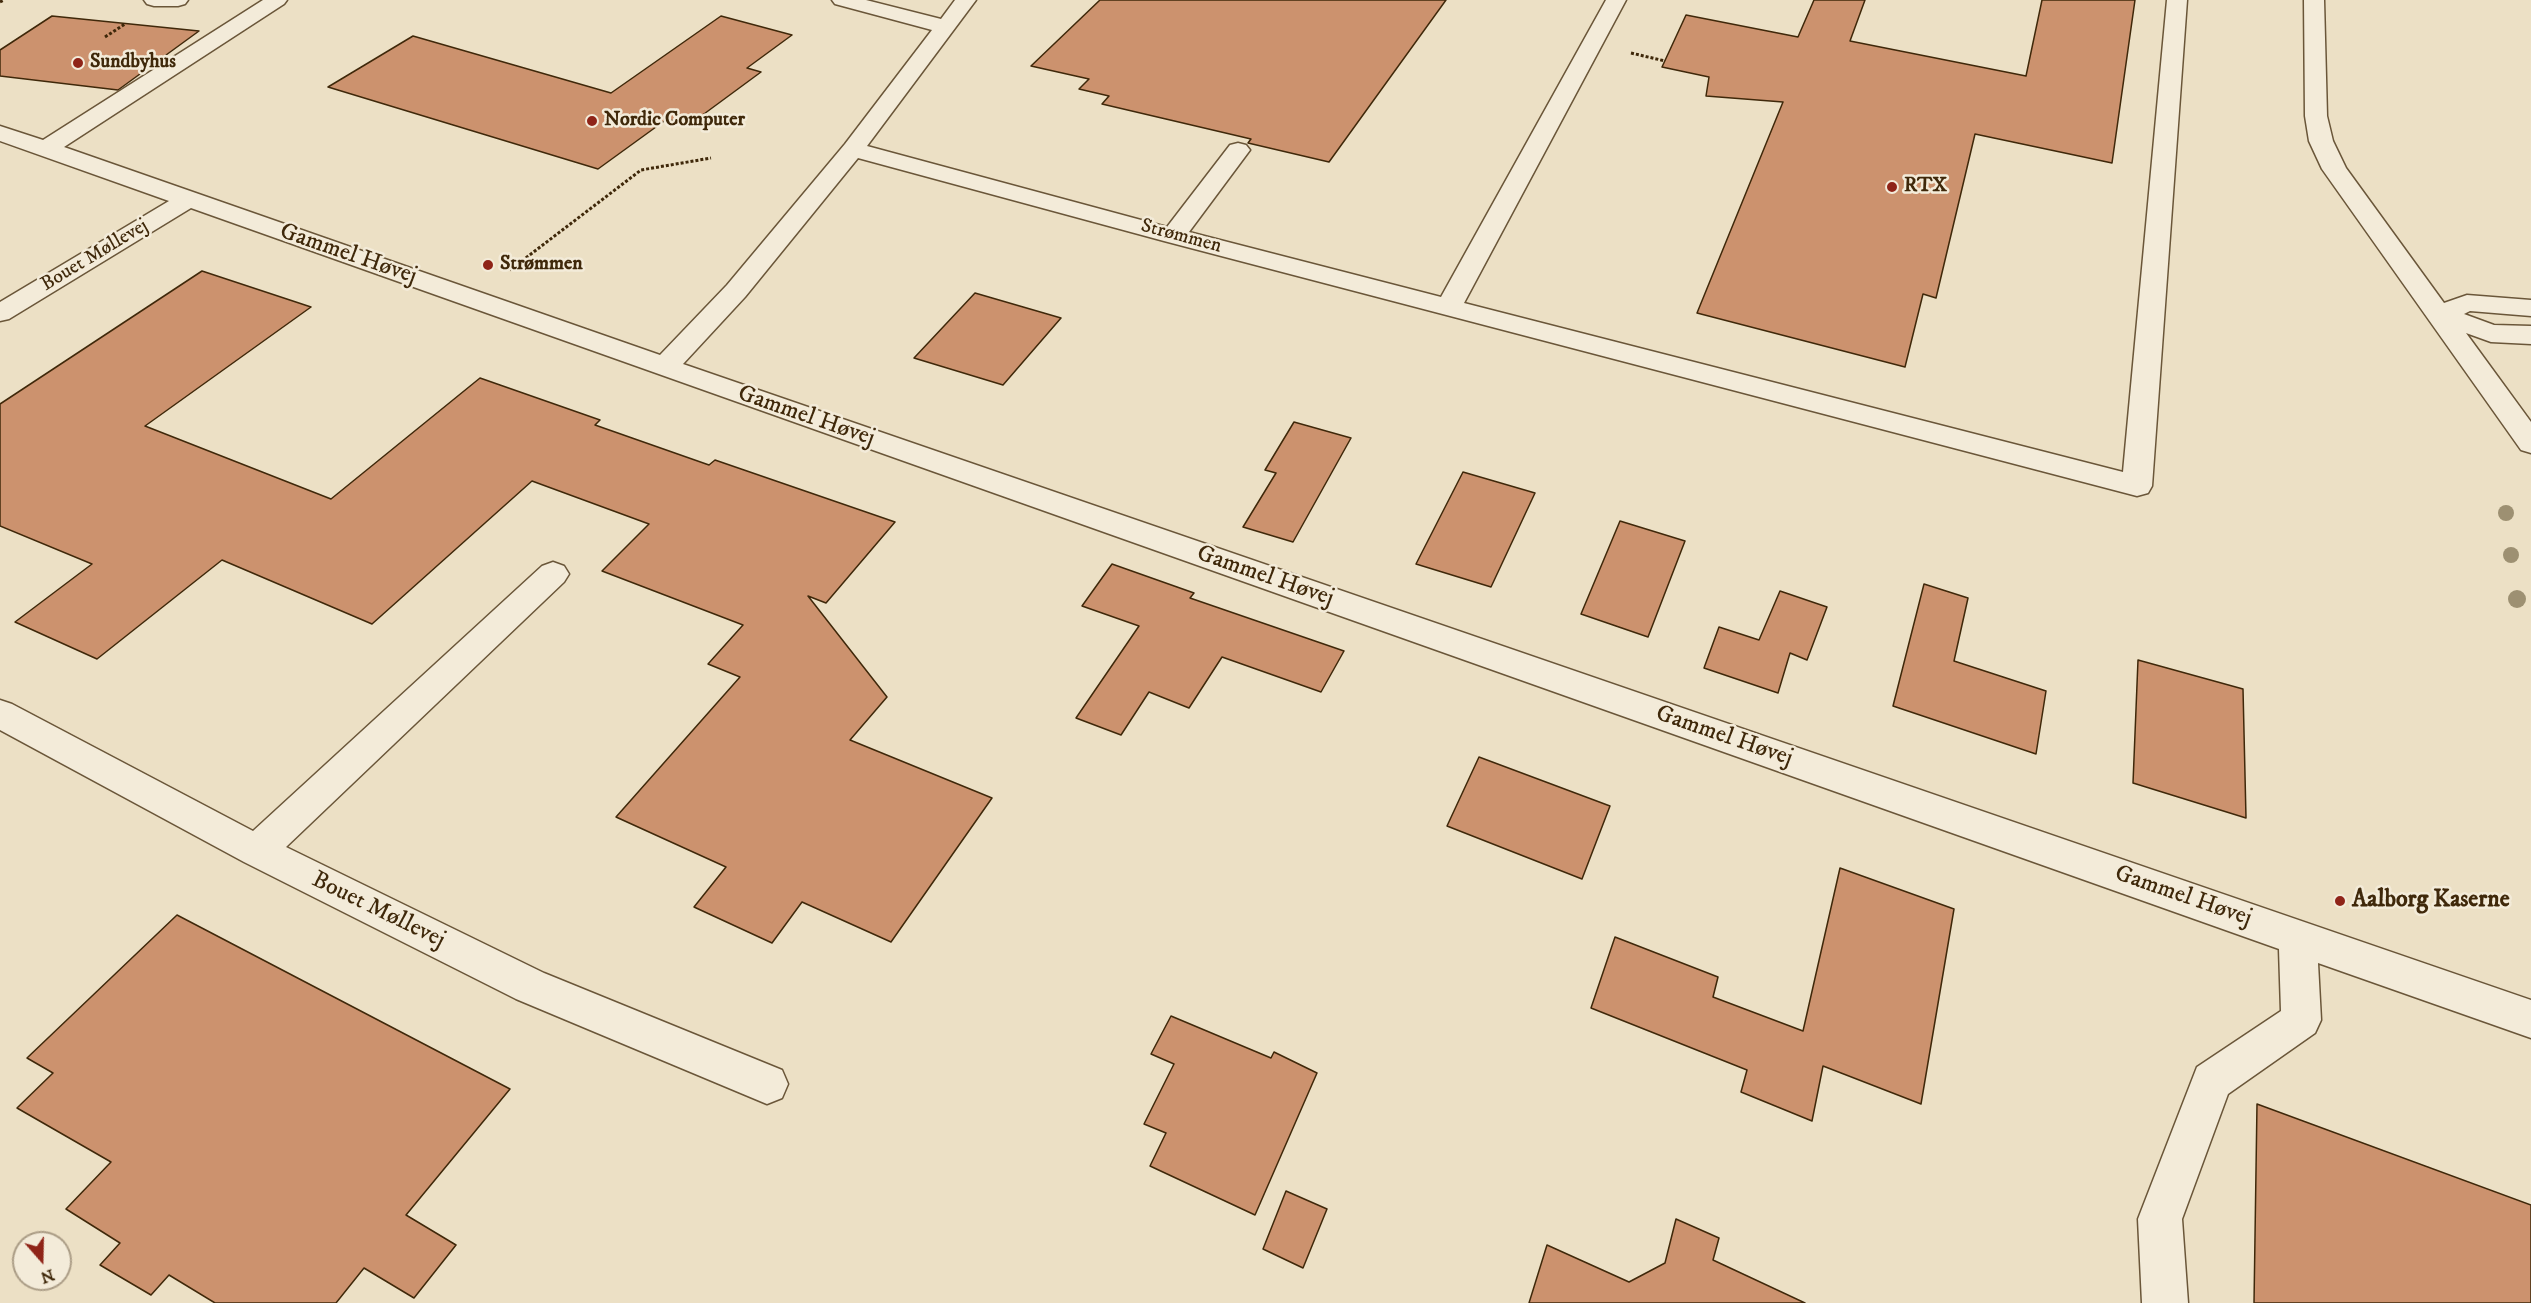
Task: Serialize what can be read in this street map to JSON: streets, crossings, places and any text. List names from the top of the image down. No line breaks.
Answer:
{"streets":{"street":["Strømmen","Gammel Høvej","Bouet Møllevej"]},"crossings":[["Gammel Høvej","Bouet Møllevej"]],"places":["Sundbyhus","Nordic Computer","RTX","Strømmen","Aalborg Kaserne"],"north":"bottom"}
